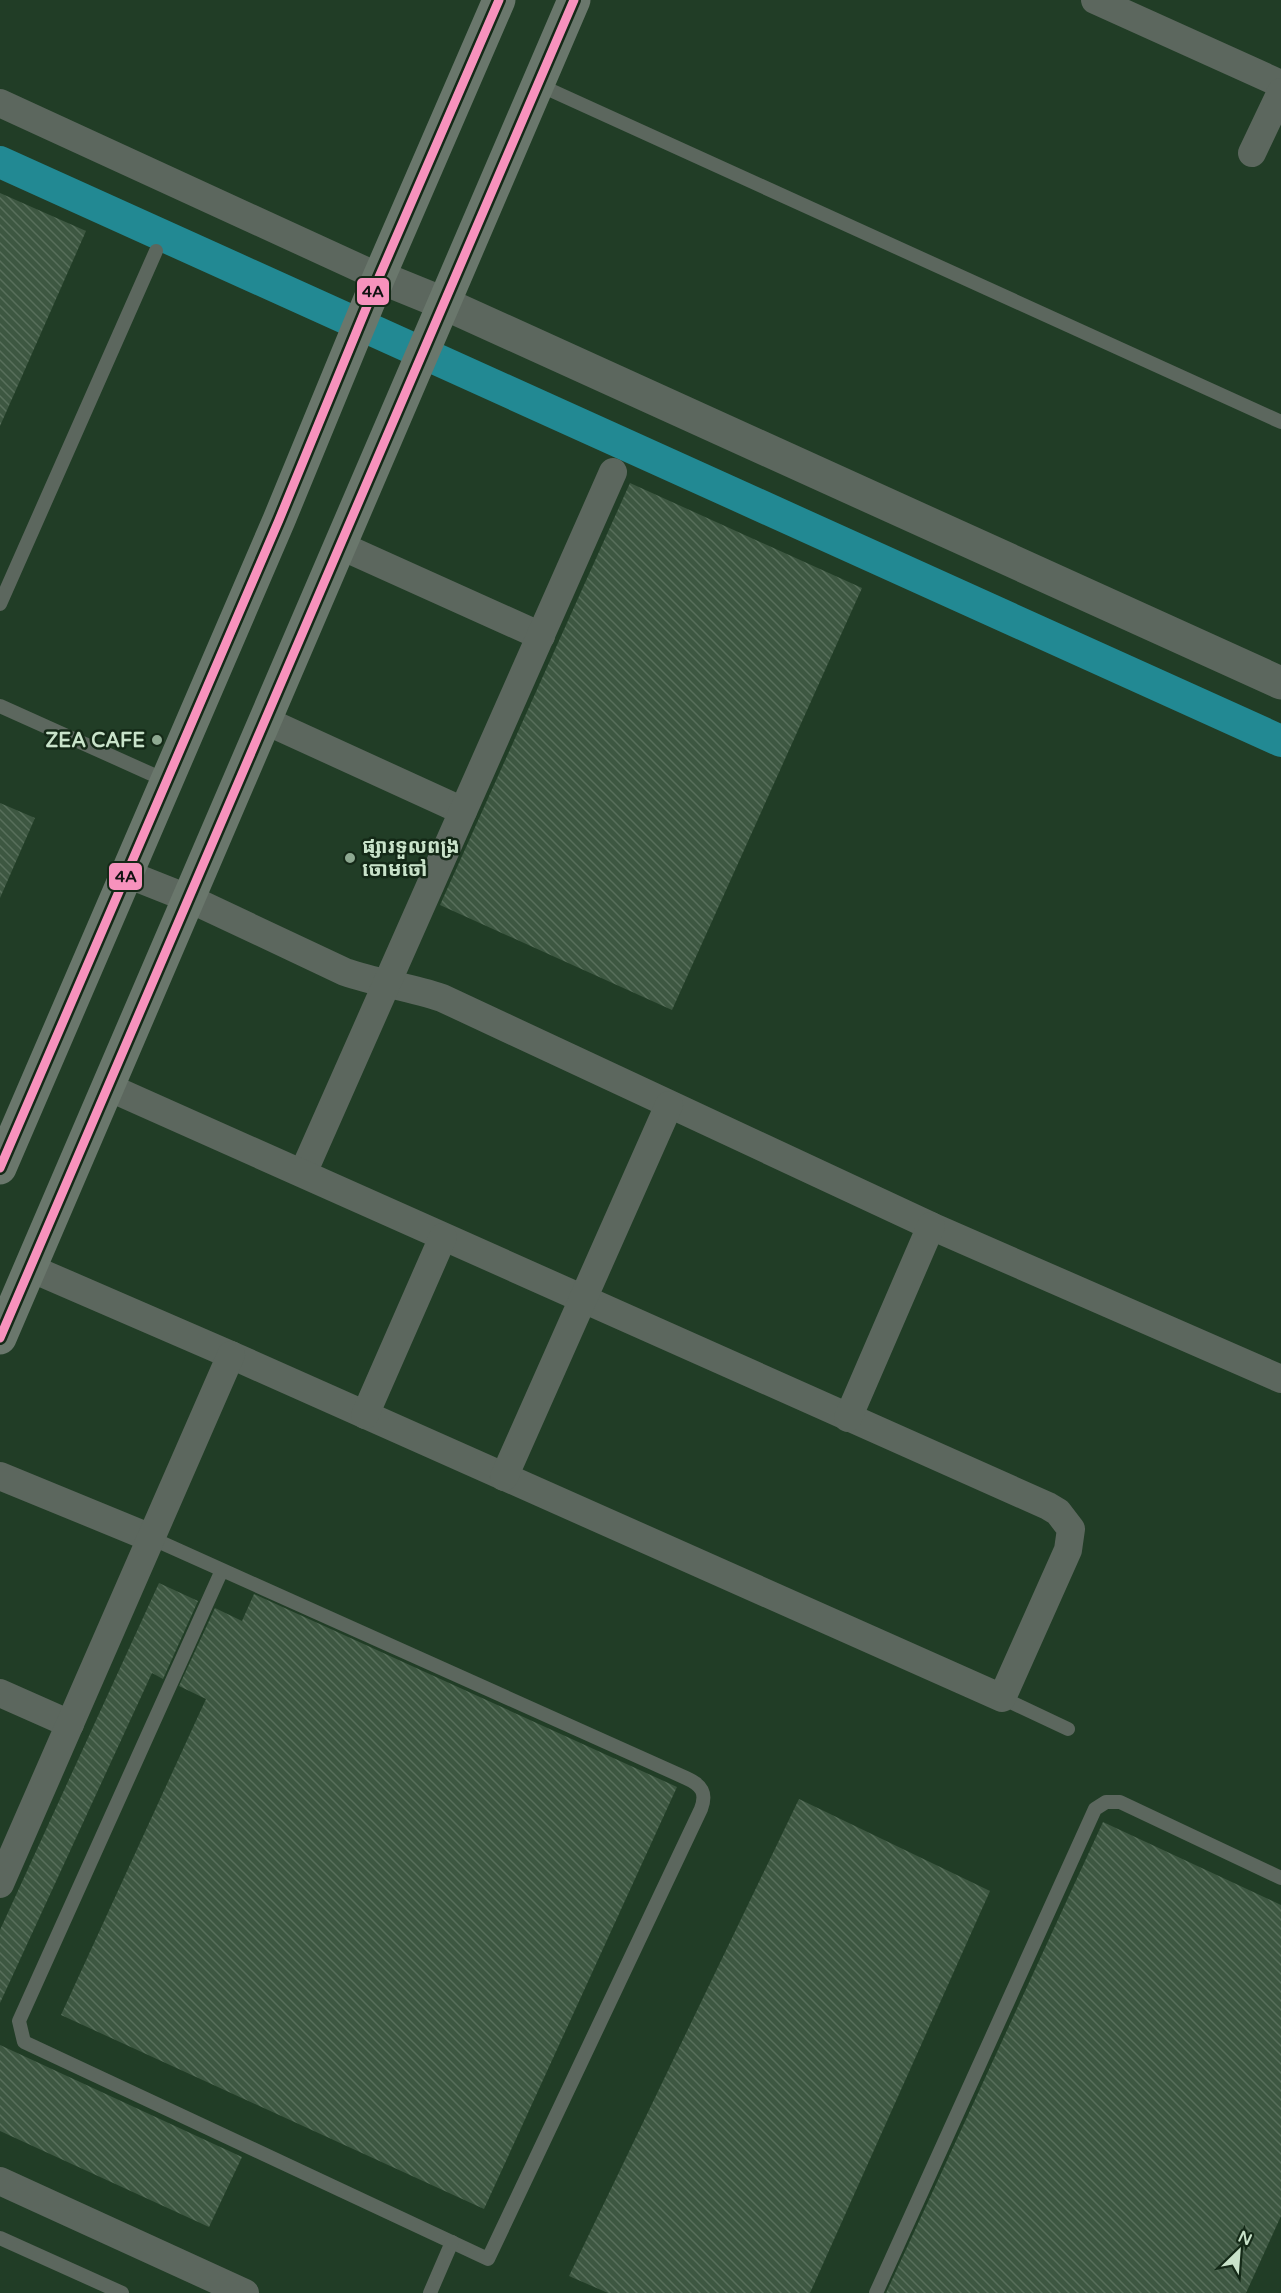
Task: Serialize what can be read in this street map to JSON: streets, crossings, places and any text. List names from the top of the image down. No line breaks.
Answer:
{"places":["ZEA CAFE","ផ្សារទួលពង្រ ចោមចៅ"],"lines":["transit line 4A"],"north":"top right"}
